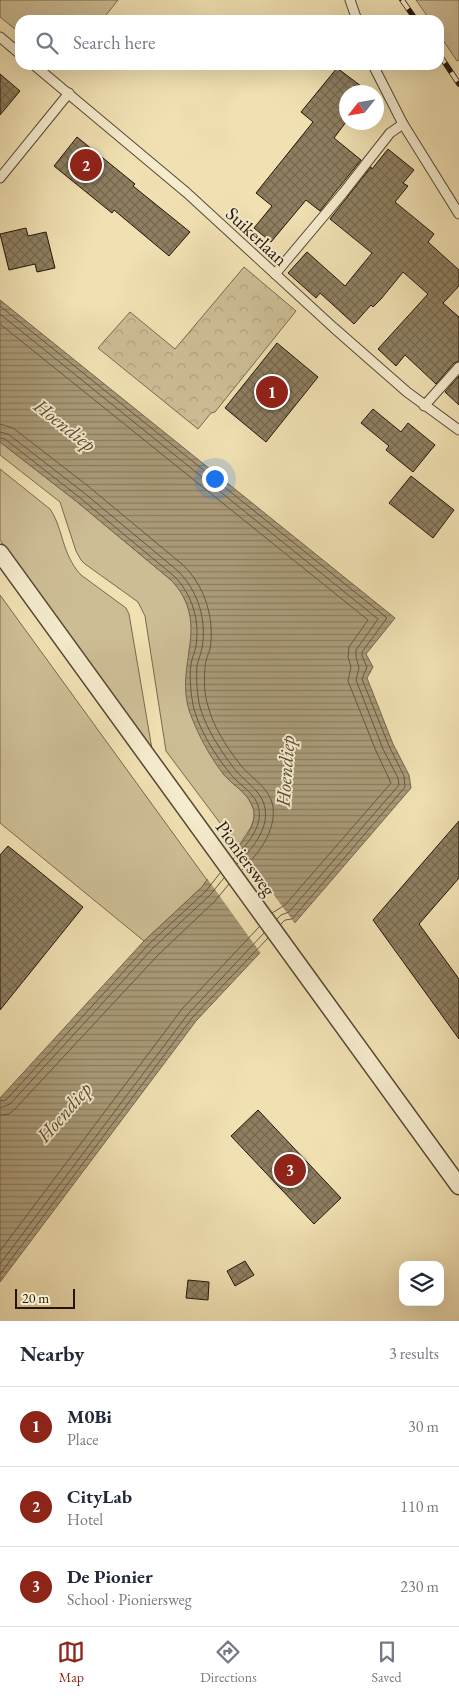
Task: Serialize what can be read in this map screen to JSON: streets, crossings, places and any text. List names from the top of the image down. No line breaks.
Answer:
{"streets":{"street":["Pioniersweg"],"lane":["Suikerlaan"]},"water":["Hoendiep"],"scale_bar":"20 m","north":"bottom left","page":{"search":"Search here","pins":["2","1","3"],"scale":"20 m","heading":["Nearby","3 results"],"list":[{"mark":"1","name":"M0Bi","note":"Place","value":"30 m"},{"mark":"2","name":"CityLab","note":"Hotel","value":"110 m"},{"mark":"3","name":"De Pionier","note":"School · Pioniersweg","value":"230 m"}],"nav":["Map","Directions","Saved"]}}
